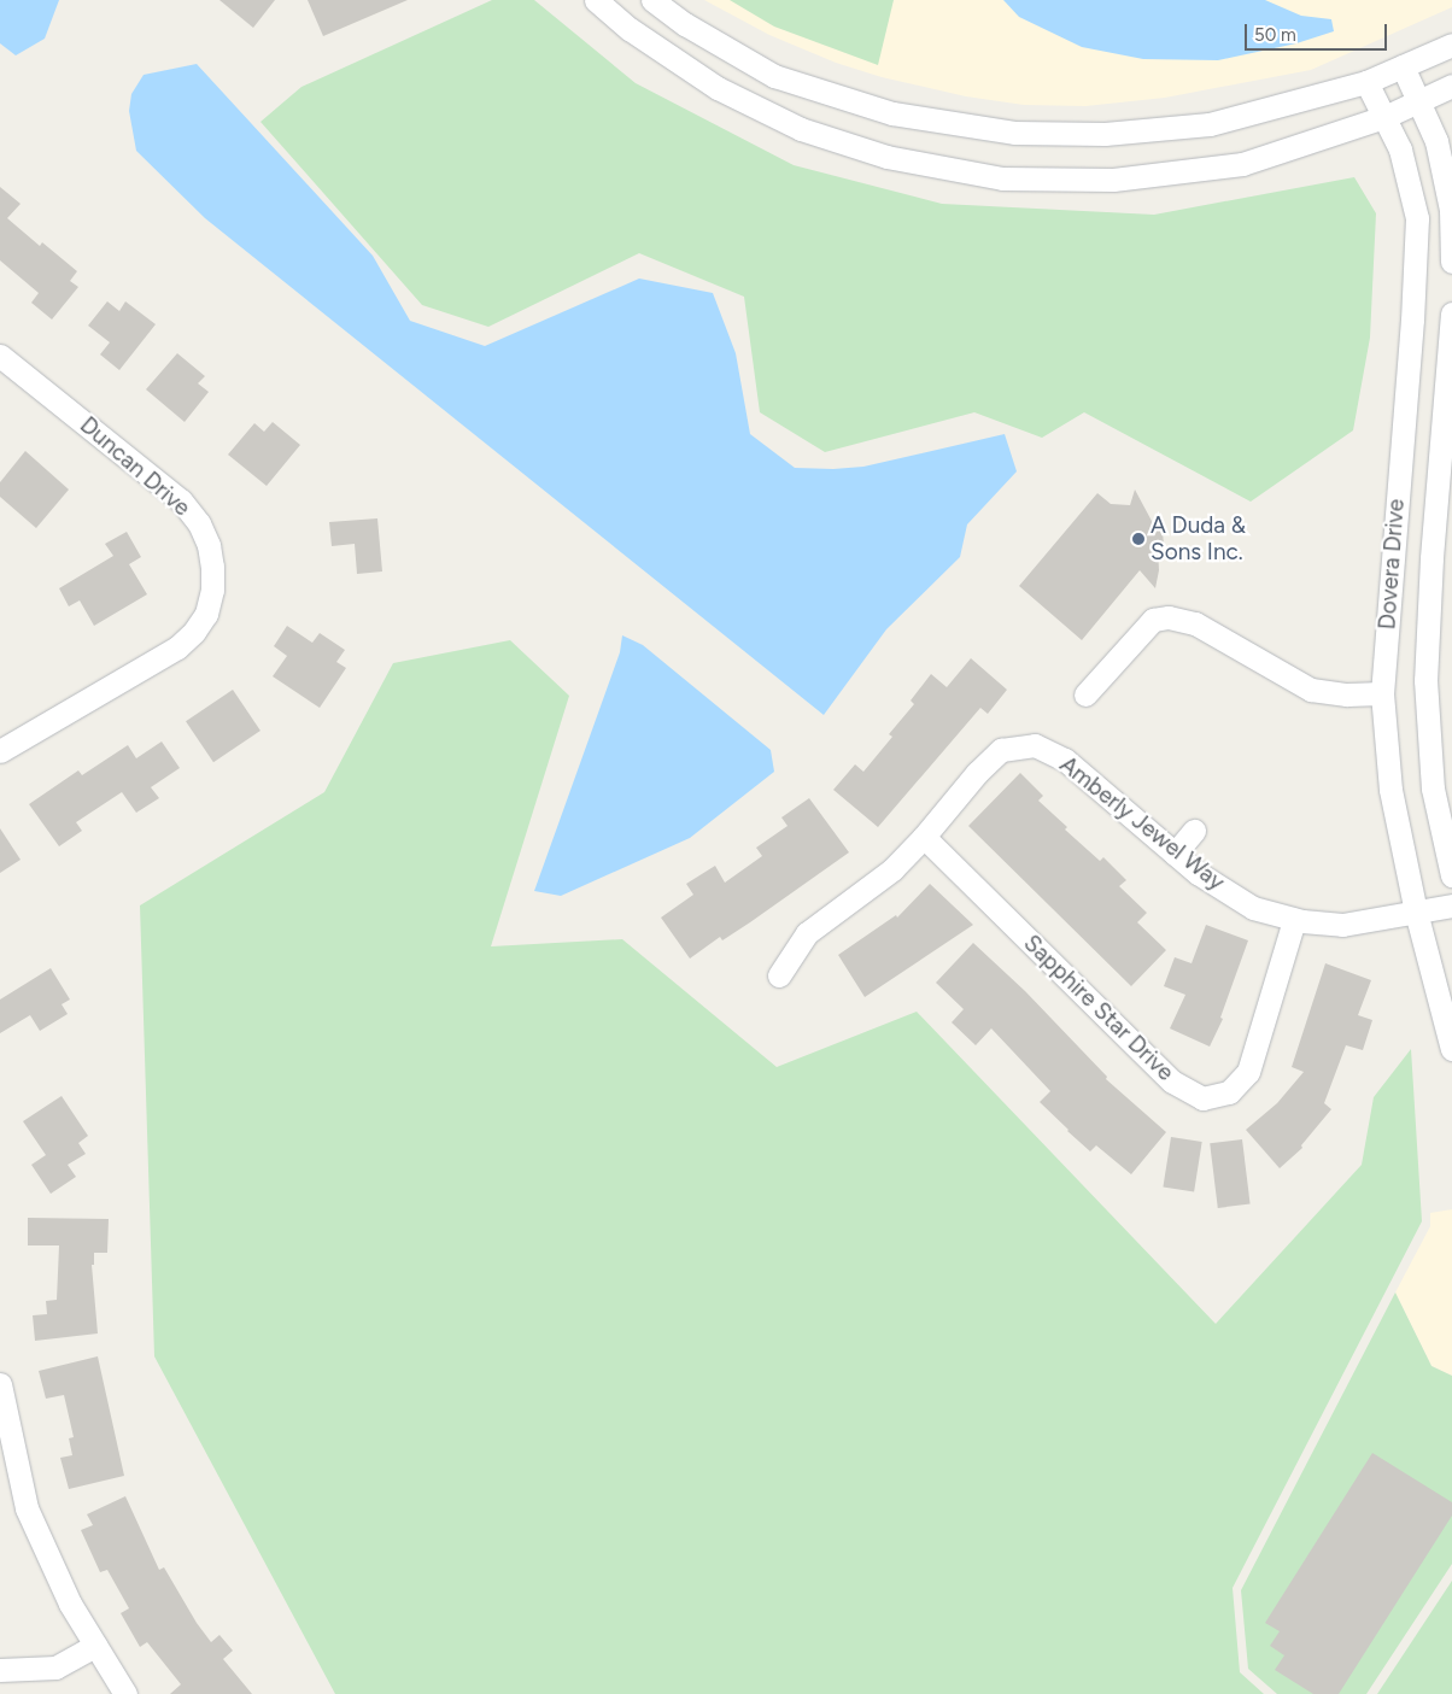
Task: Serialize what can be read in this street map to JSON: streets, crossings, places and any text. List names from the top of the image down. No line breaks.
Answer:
{"streets":{"street":["Duncan Drive","Dovera Drive","Amberly Jewel Way","Sapphire Star Drive"]},"crossings":[["Dovera Drive","Amberly Jewel Way"],["Amberly Jewel Way","Sapphire Star Drive"]],"places":["A Duda & Sons Inc."],"scale_bar":"50 m"}
